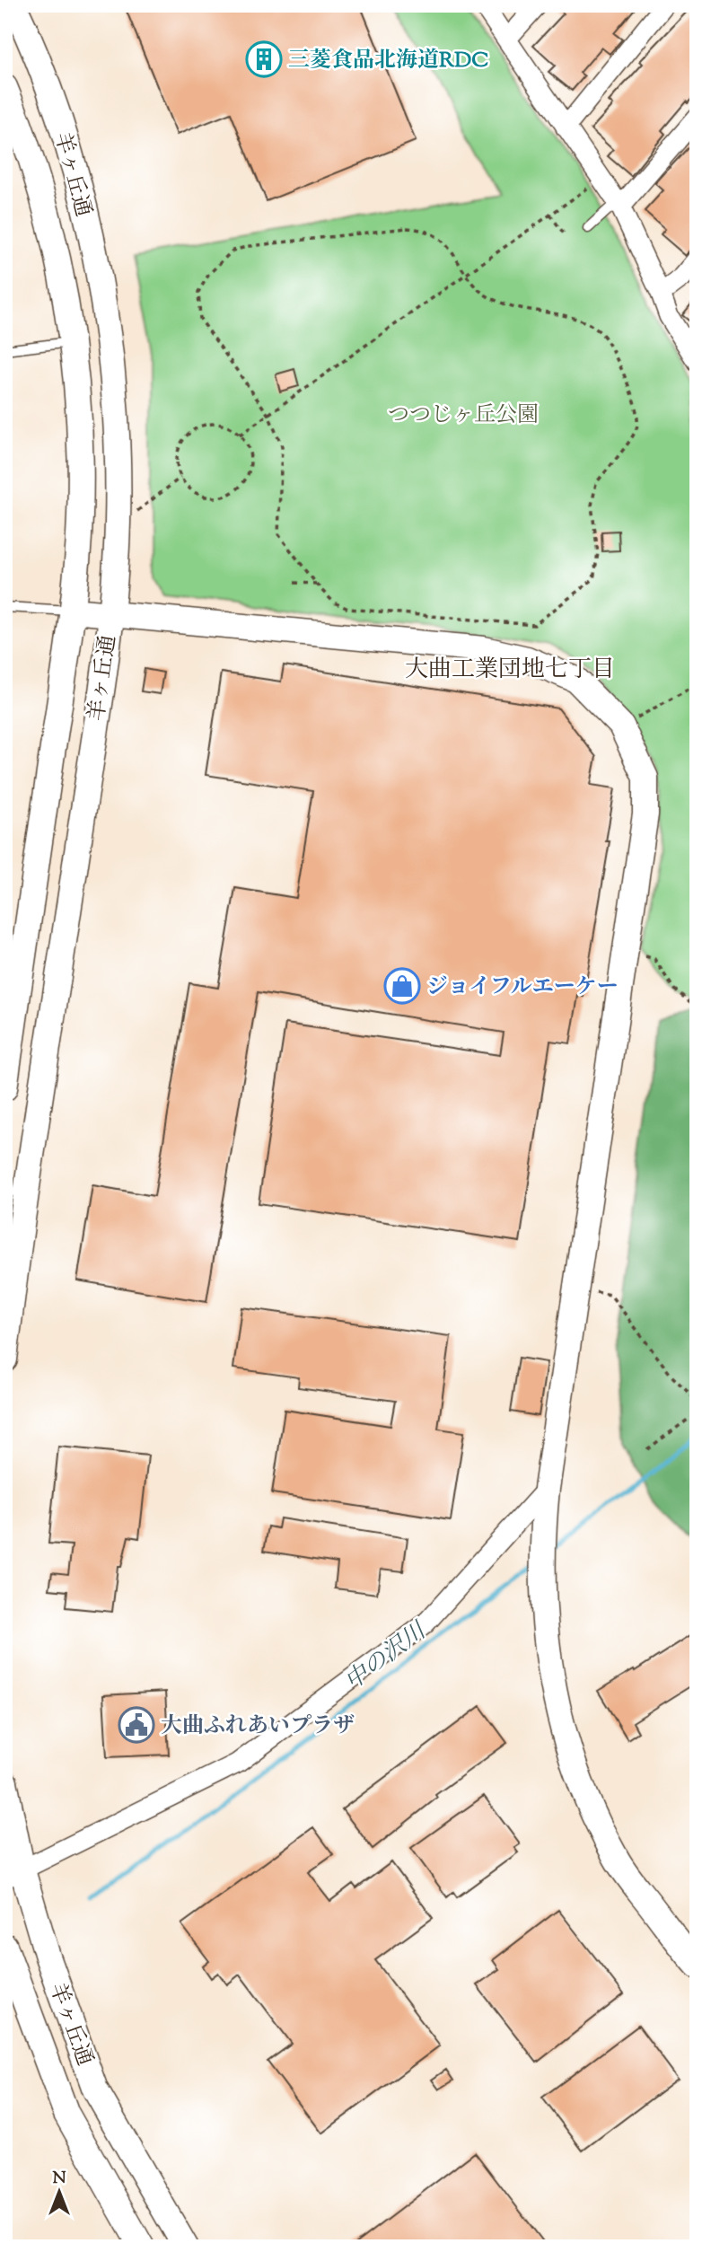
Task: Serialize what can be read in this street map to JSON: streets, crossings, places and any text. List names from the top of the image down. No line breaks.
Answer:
{"streets":{"main road":["羊ヶ丘通"]},"districts":["大曲工業団地七丁目"],"water":["中の沢川"],"parks":["つつじヶ丘公園"],"places":{"building":["三菱食品北海道RDC"],"shop":["ジョイフルエーケー"],"public building":["大曲ふれあいプラザ"]},"north":"top"}
